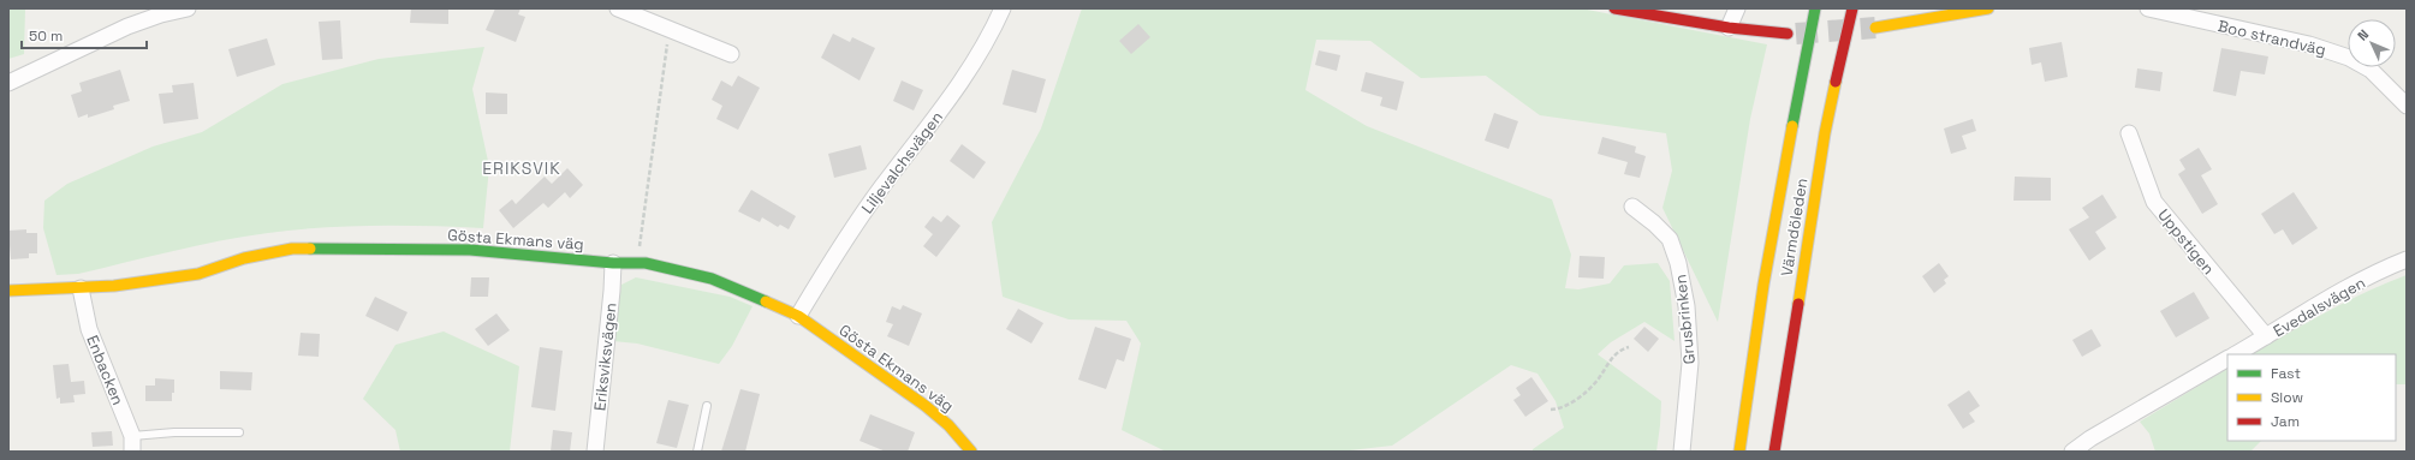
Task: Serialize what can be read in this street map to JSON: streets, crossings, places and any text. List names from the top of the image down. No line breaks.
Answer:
{"streets":{"main road":["Värmdöleden","Gösta Ekmans väg"],"street":["Boo strandväg","Liljevalchsvägen","Uppstigen","Evedalsvägen","Grusbrinken","Eriksviksvägen","Enbacken"]},"crossings":[["Liljevalchsvägen","Gösta Ekmans väg"],["Gösta Ekmans väg","Eriksviksvägen"],["Gösta Ekmans väg","Enbacken"],["Uppstigen","Evedalsvägen"]],"districts":["ERIKSVIK"],"legend":["Fast","Slow","Jam"],"scale_bar":"50 m","north":"top left"}
